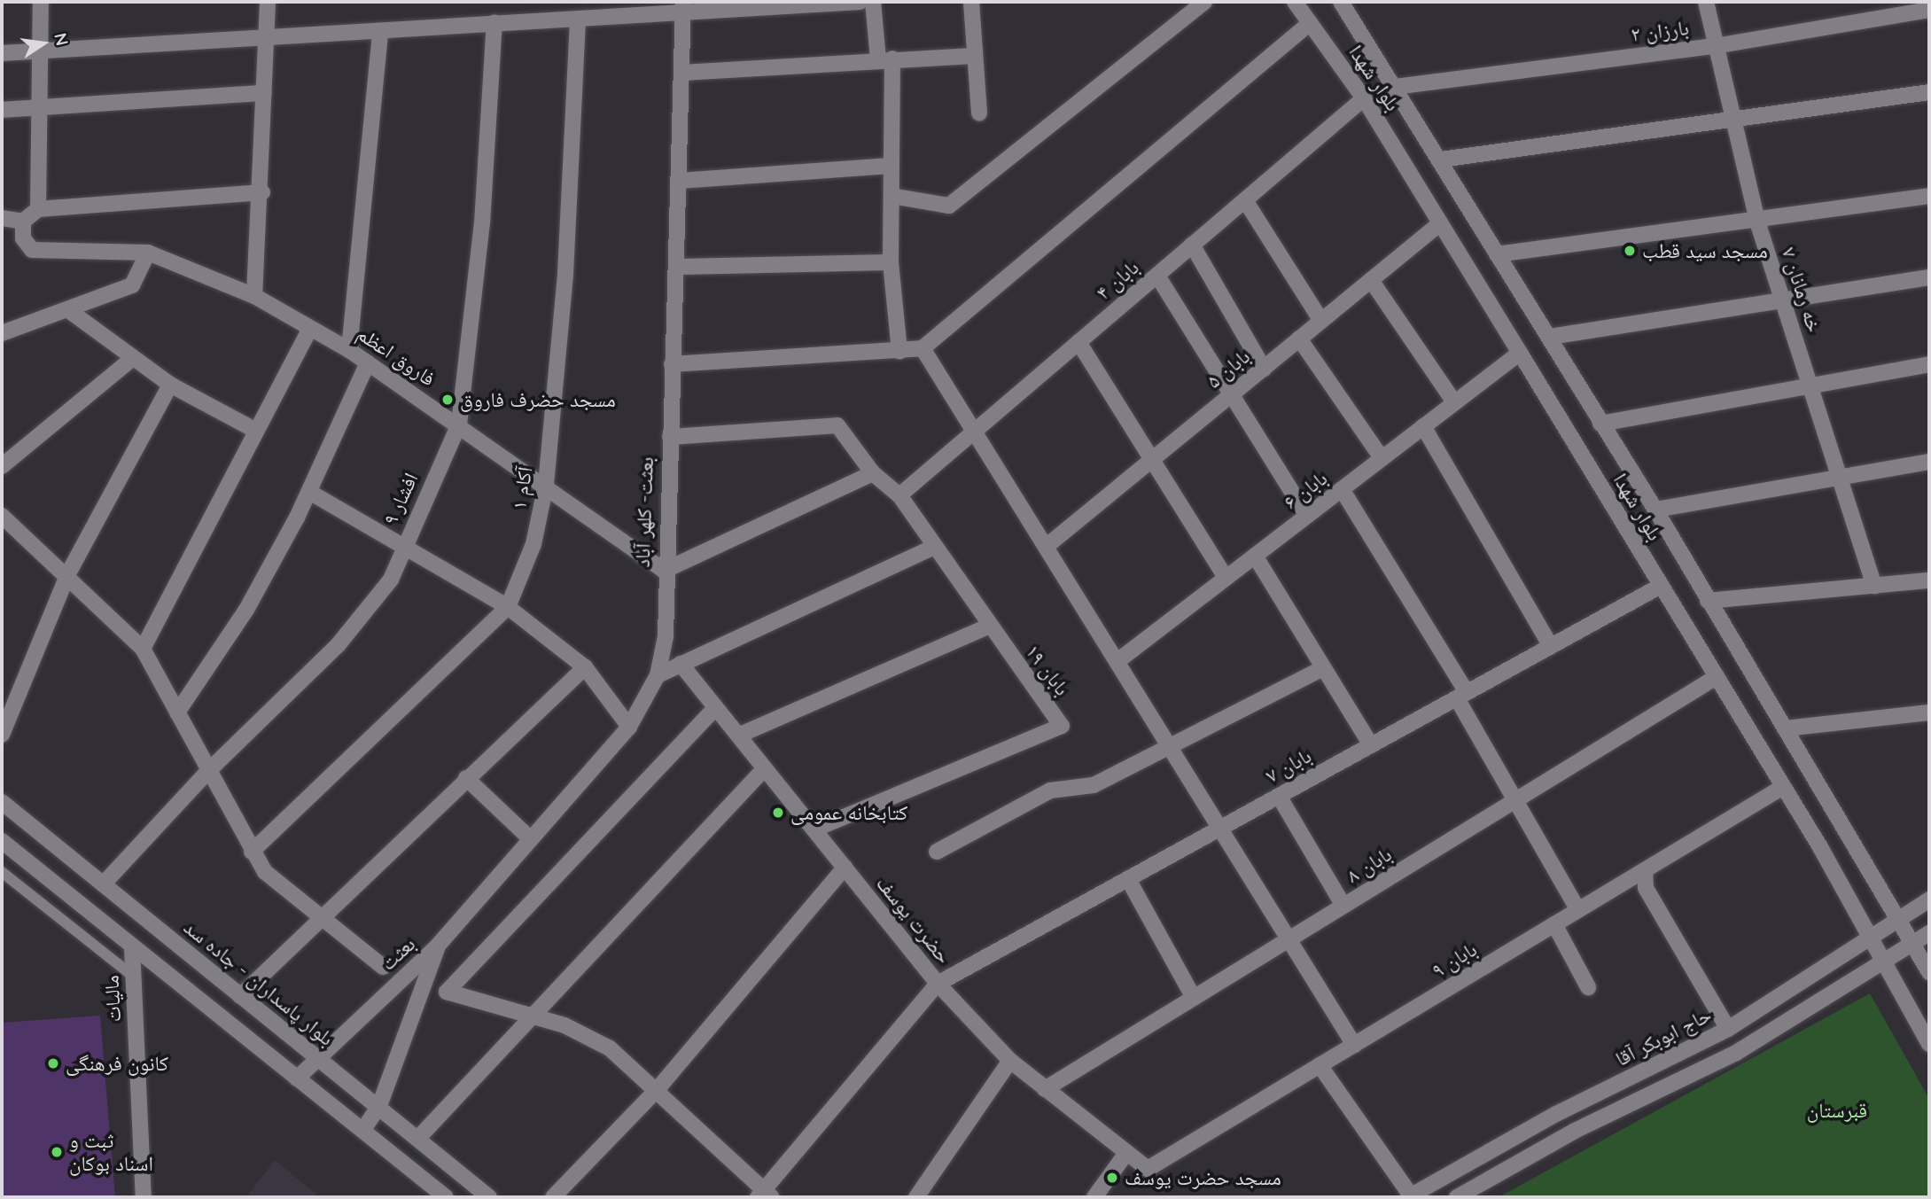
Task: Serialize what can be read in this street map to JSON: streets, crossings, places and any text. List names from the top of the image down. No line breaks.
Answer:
{"streets":{"street":["بارزان ۲","بلوار شهدا","بابان ۴","خه رمانان ۷","فاروق اعظم","بابان ۵","آکام ۱","بابان ۶","افشار ۹","بعثت- کلهر آباد","بابان ۱۹","بابان ۷","بابان ۸","حضرت یوسف","بعثت","بابان ۹","بلوار پاسداران - جاده سد","مالیات","حاج ابوبکر آقا"]},"crossings":[["بارزان ۲","بلوار شهدا"],["بارزان ۲","خه رمانان ۷"],["بلوار شهدا","بابان ۴"],["بلوار شهدا","بابان ۵"],["بلوار شهدا","بابان ۶"],["بلوار شهدا","بابان ۷"],["بلوار شهدا","بابان ۸"],["بلوار شهدا","بابان ۹"],["بلوار شهدا","حاج ابوبکر آقا"],["بابان ۴","بابان ۱۹"],["فاروق اعظم","آکام ۱"],["فاروق اعظم","افشار ۹"],["فاروق اعظم","بعثت- کلهر آباد"],["افشار ۹","بلوار پاسداران - جاده سد"],["بعثت- کلهر آباد","بابان ۱۹"],["بعثت- کلهر آباد","بعثت"],["بابان ۱۹","حضرت یوسف"],["بابان ۷","حضرت یوسف"],["بابان ۸","حضرت یوسف"],["حضرت یوسف","بابان ۹"],["بعثت","بلوار پاسداران - جاده سد"]],"parks":["قبرستان"],"places":["مسجد سید قطب","مسجد حضرف فاروق","کتابخانه عمومی","کانون فرهنگی","ثبت و اسناد بوکان","مسجد حضرت یوسف"],"north":"right"}
